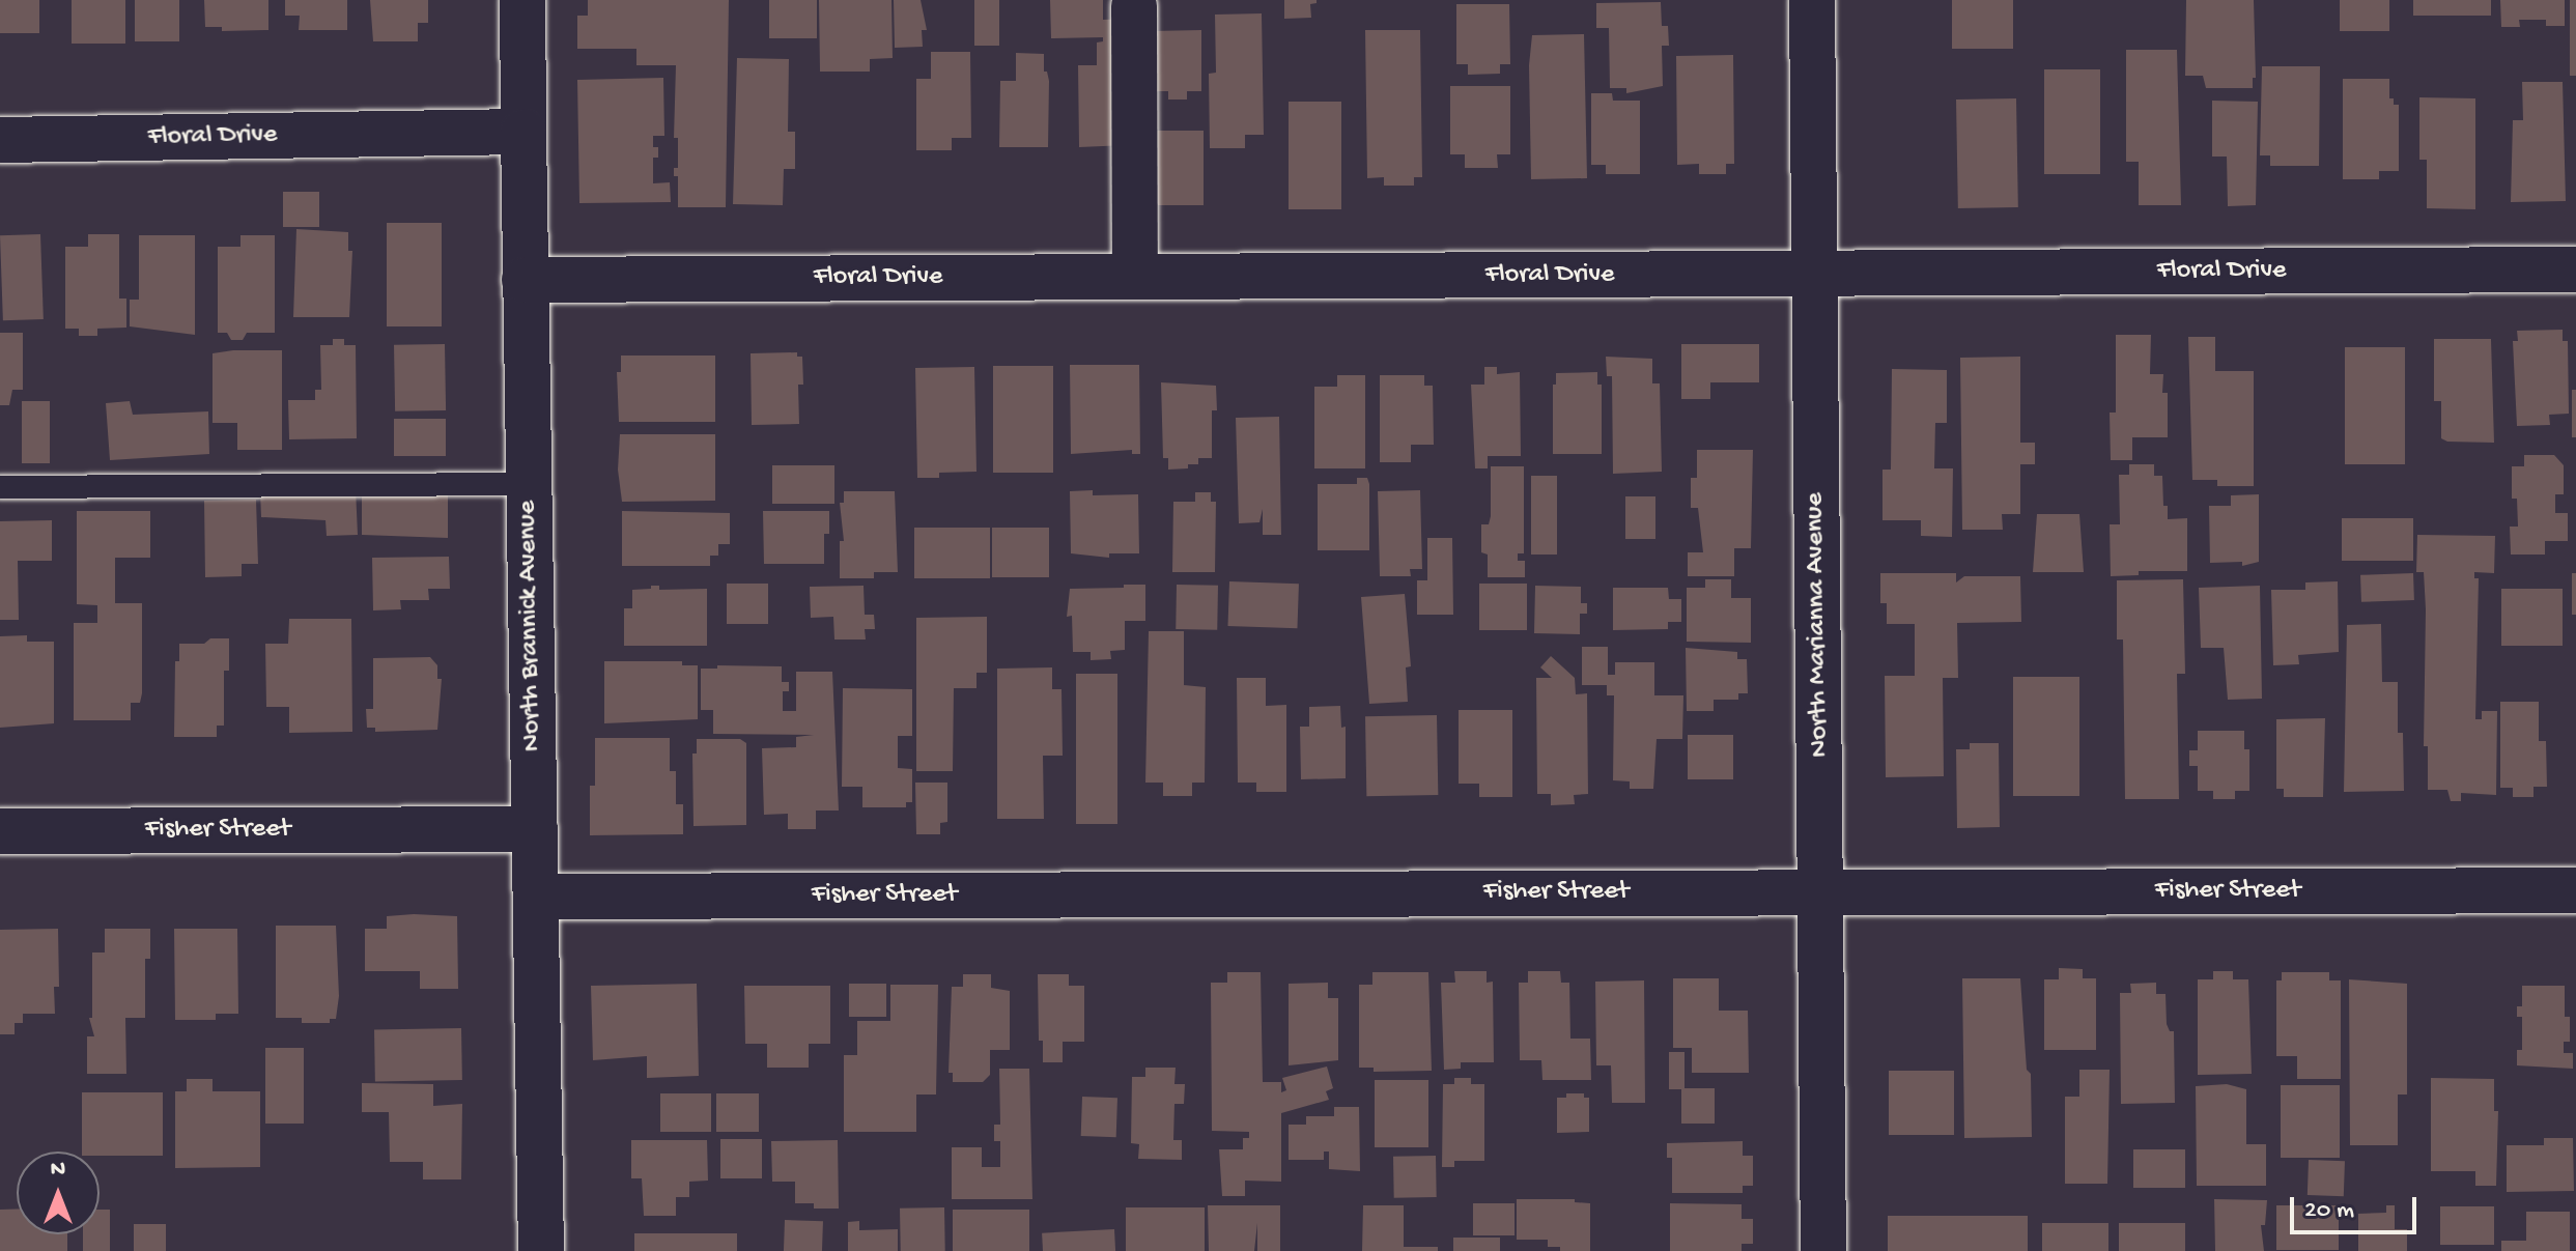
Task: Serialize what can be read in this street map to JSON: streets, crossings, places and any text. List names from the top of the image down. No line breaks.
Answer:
{"streets":{"street":["Floral Drive","North Marianna Avenue","North Brannick Avenue","Fisher Street"]},"crossings":[["Floral Drive","North Marianna Avenue"],["Floral Drive","North Brannick Avenue"],["North Marianna Avenue","Fisher Street"],["North Brannick Avenue","Fisher Street"]],"scale_bar":"20 m","north":"top"}
